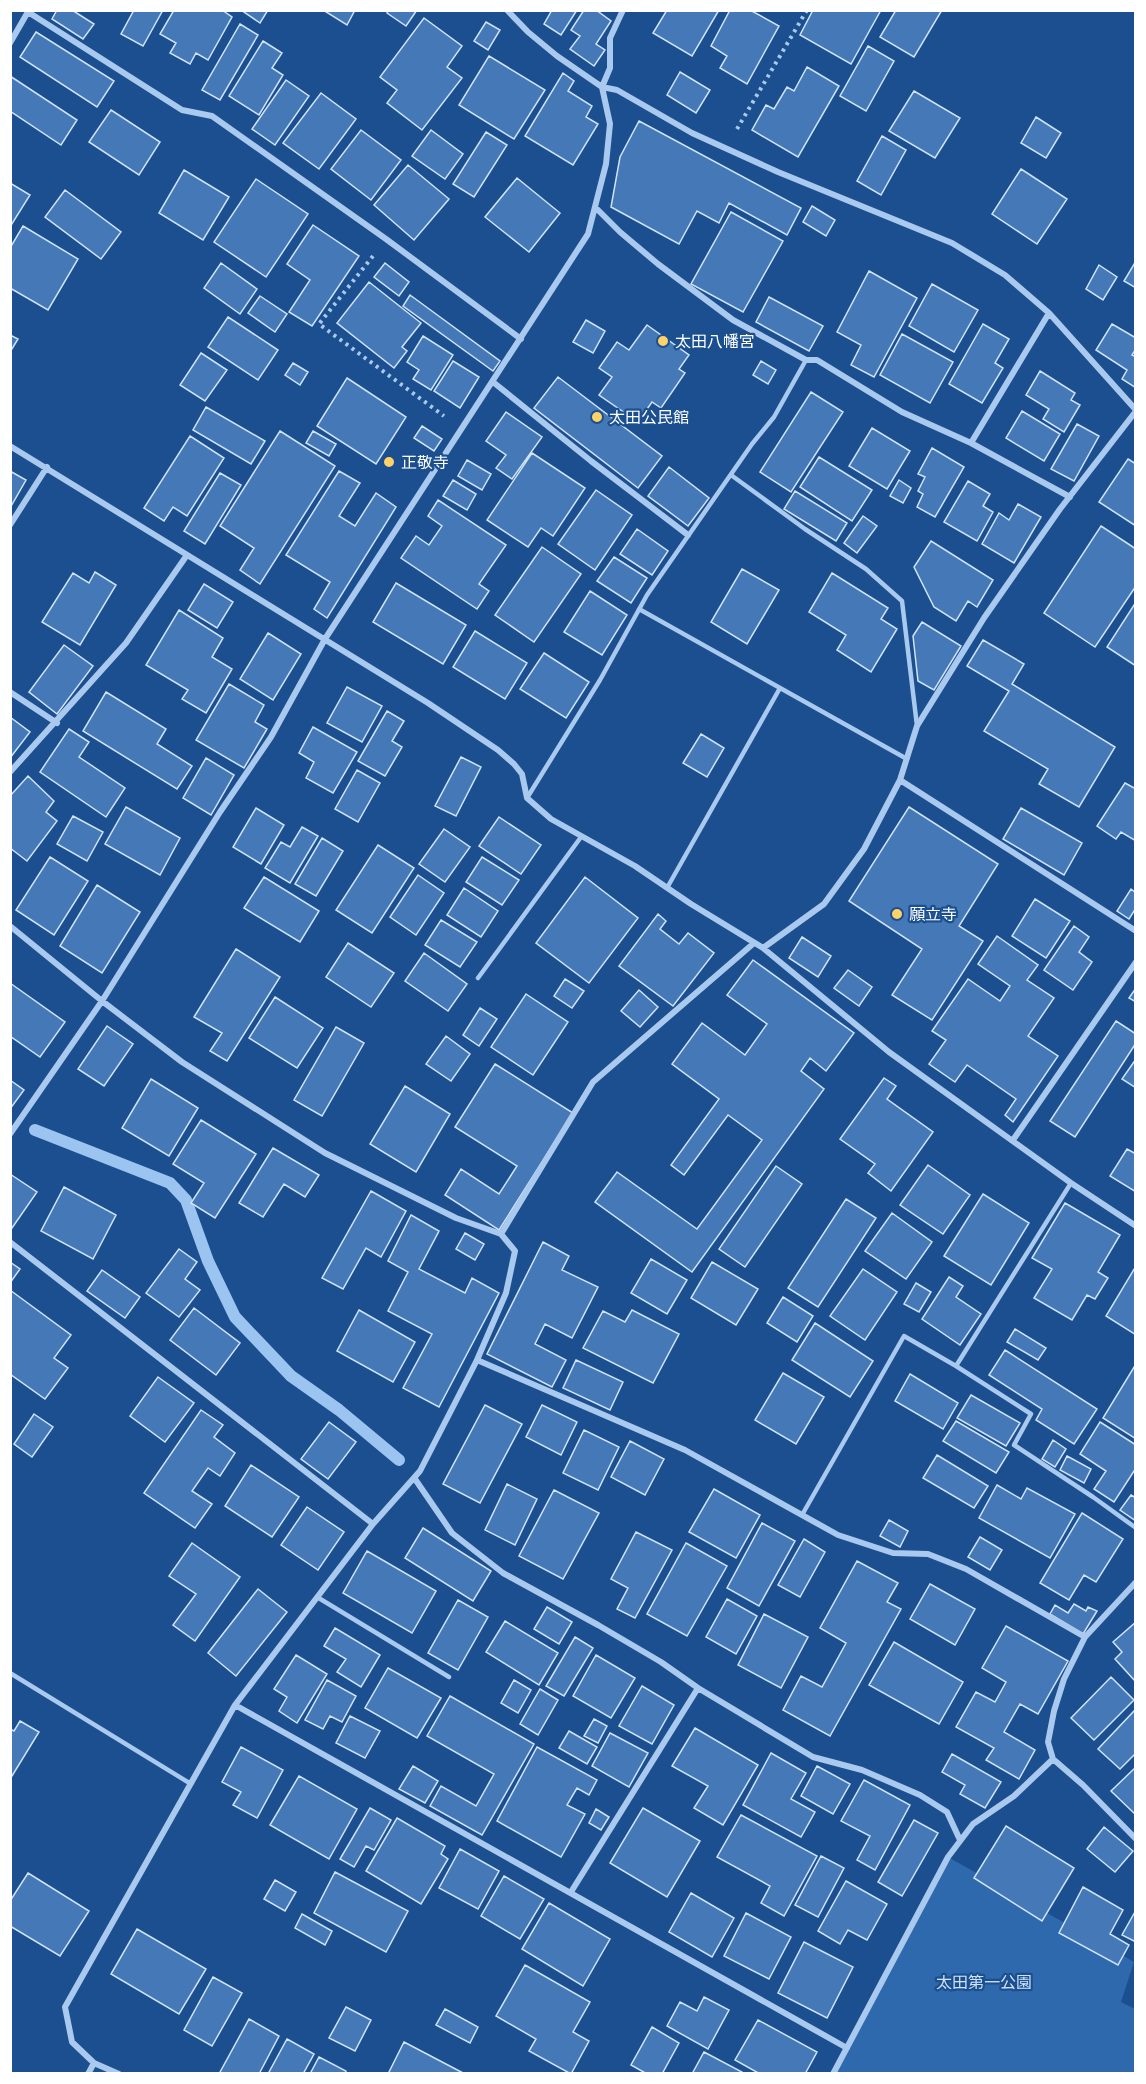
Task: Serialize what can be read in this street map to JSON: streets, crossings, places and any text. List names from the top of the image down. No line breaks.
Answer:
{"parks":["太田第一公園"],"places":["太田八幡宮","太田公民館","正敬寺","願立寺"]}
